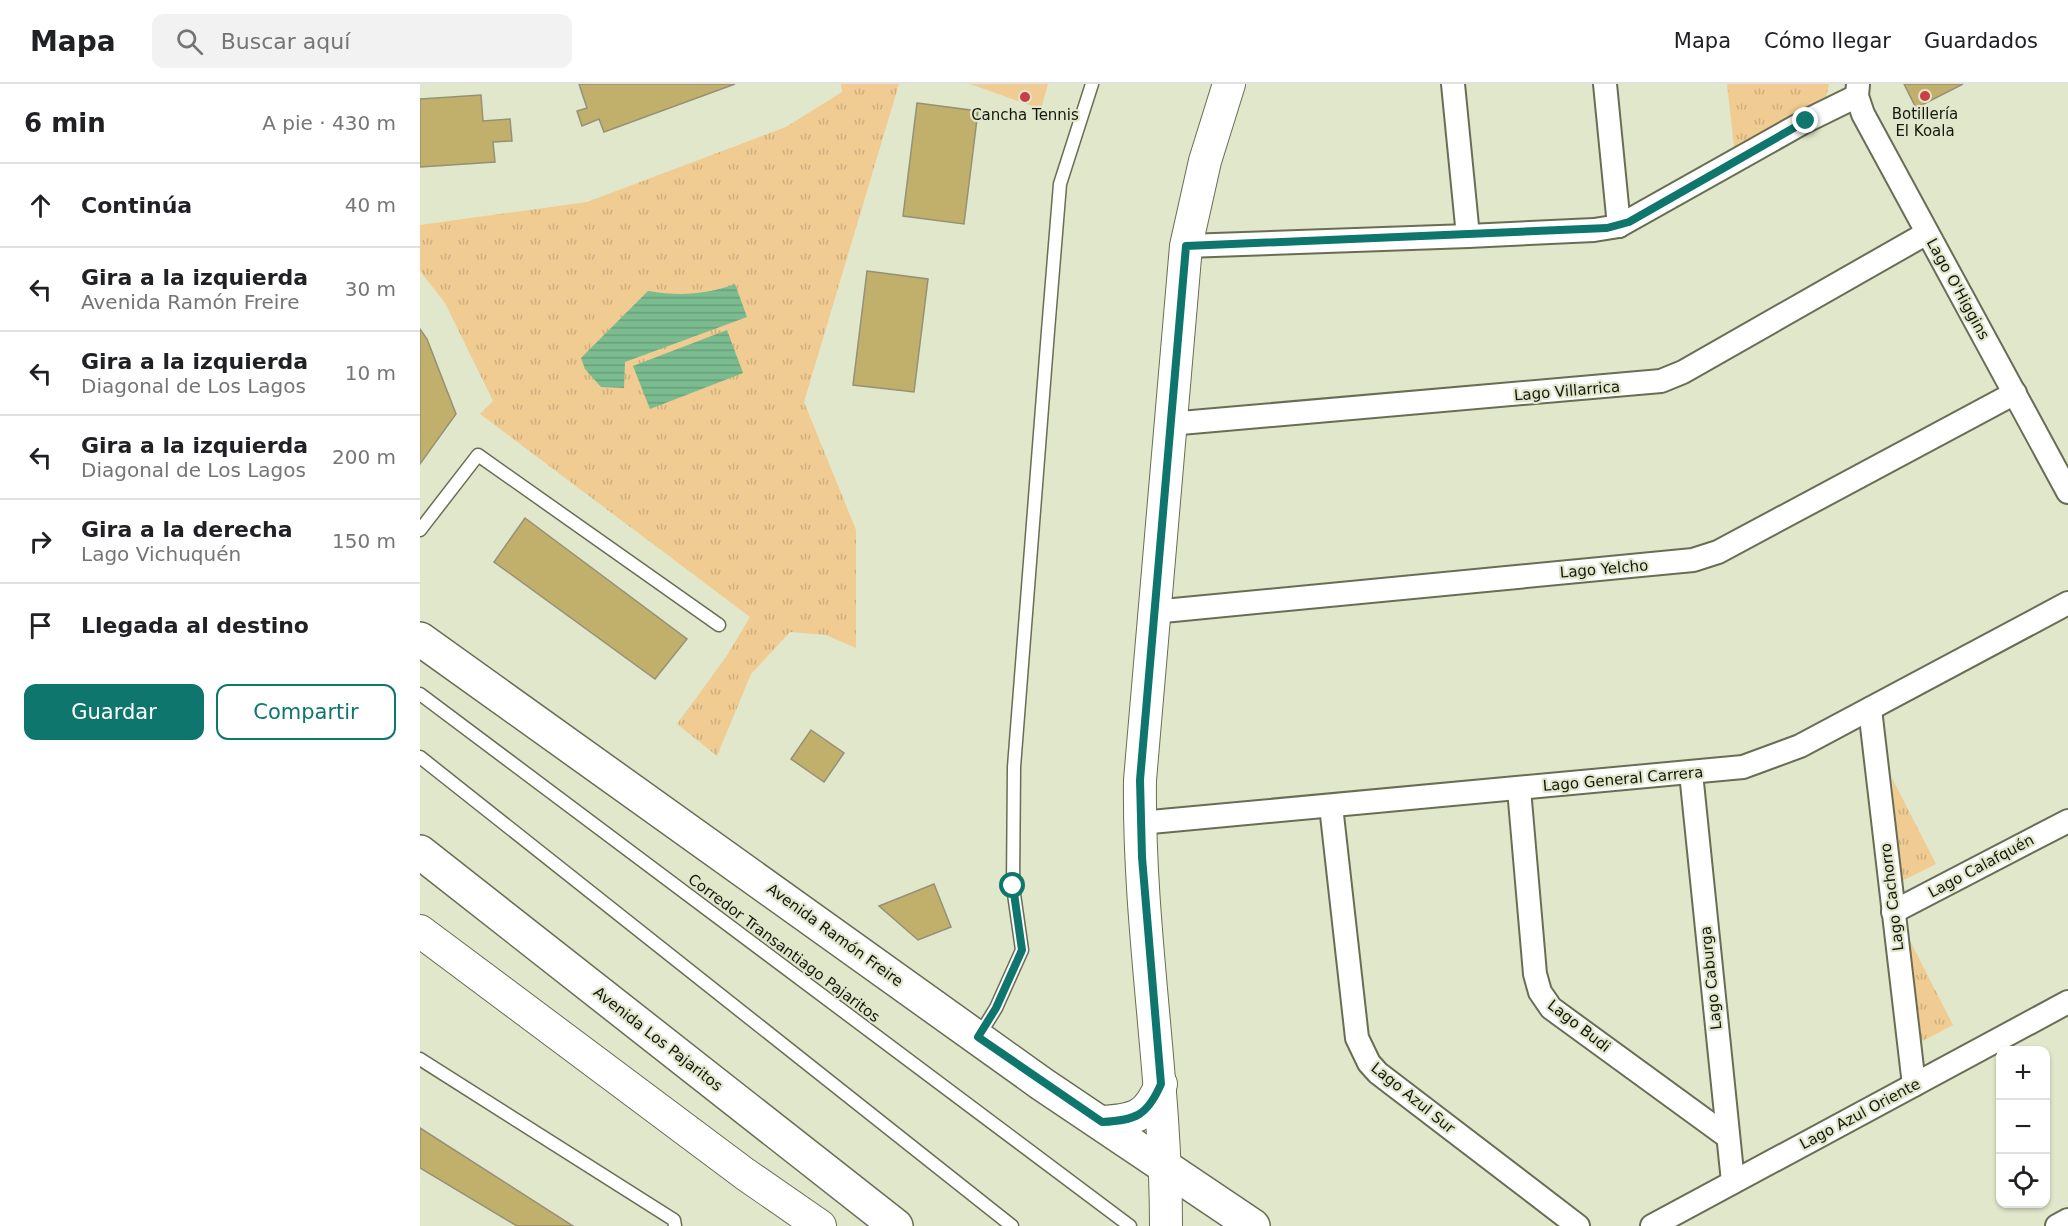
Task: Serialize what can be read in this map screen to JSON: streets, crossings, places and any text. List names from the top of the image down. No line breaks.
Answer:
{"streets":{"main road":["Avenida Ramón Freire","Avenida Los Pajaritos"],"street":["Lago O'Higgins","Lago Villarrica","Lago Yelcho","Lago General Carrera","Lago Calafquén","Lago Cachorro","Lago Caburga","Lago Budi","Lago Azul Sur","Lago Azul Oriente"],"lane":["Corredor Transantiago Pajaritos"]},"crossings":[["Lago O'Higgins","Lago Villarrica"],["Lago O'Higgins","Lago Yelcho"],["Lago General Carrera","Lago Cachorro"],["Lago General Carrera","Lago Caburga"],["Lago General Carrera","Lago Budi"],["Lago General Carrera","Lago Azul Sur"],["Lago Calafquén","Lago Cachorro"],["Lago Cachorro","Lago Azul Oriente"],["Lago Caburga","Lago Budi"],["Lago Caburga","Lago Azul Oriente"]],"places":["Botillería El Koala","Cancha Tennis"],"page":{"header":"Mapa","search":"Buscar aquí","nav":["Mapa","Cómo llegar","Guardados"],"heading":["6 min","A pie · 430 m"],"list":[["Continúa","40 m"],["Gira a la izquierda","Avenida Ramón Freire","30 m"],["Gira a la izquierda","Diagonal de Los Lagos","10 m"],["Gira a la izquierda","Diagonal de Los Lagos","200 m"],["Gira a la derecha","Lago Vichuquén","150 m"],"Llegada al destino"],"buttons":["Guardar","Compartir"],"map_buttons":["+","−"]}}
